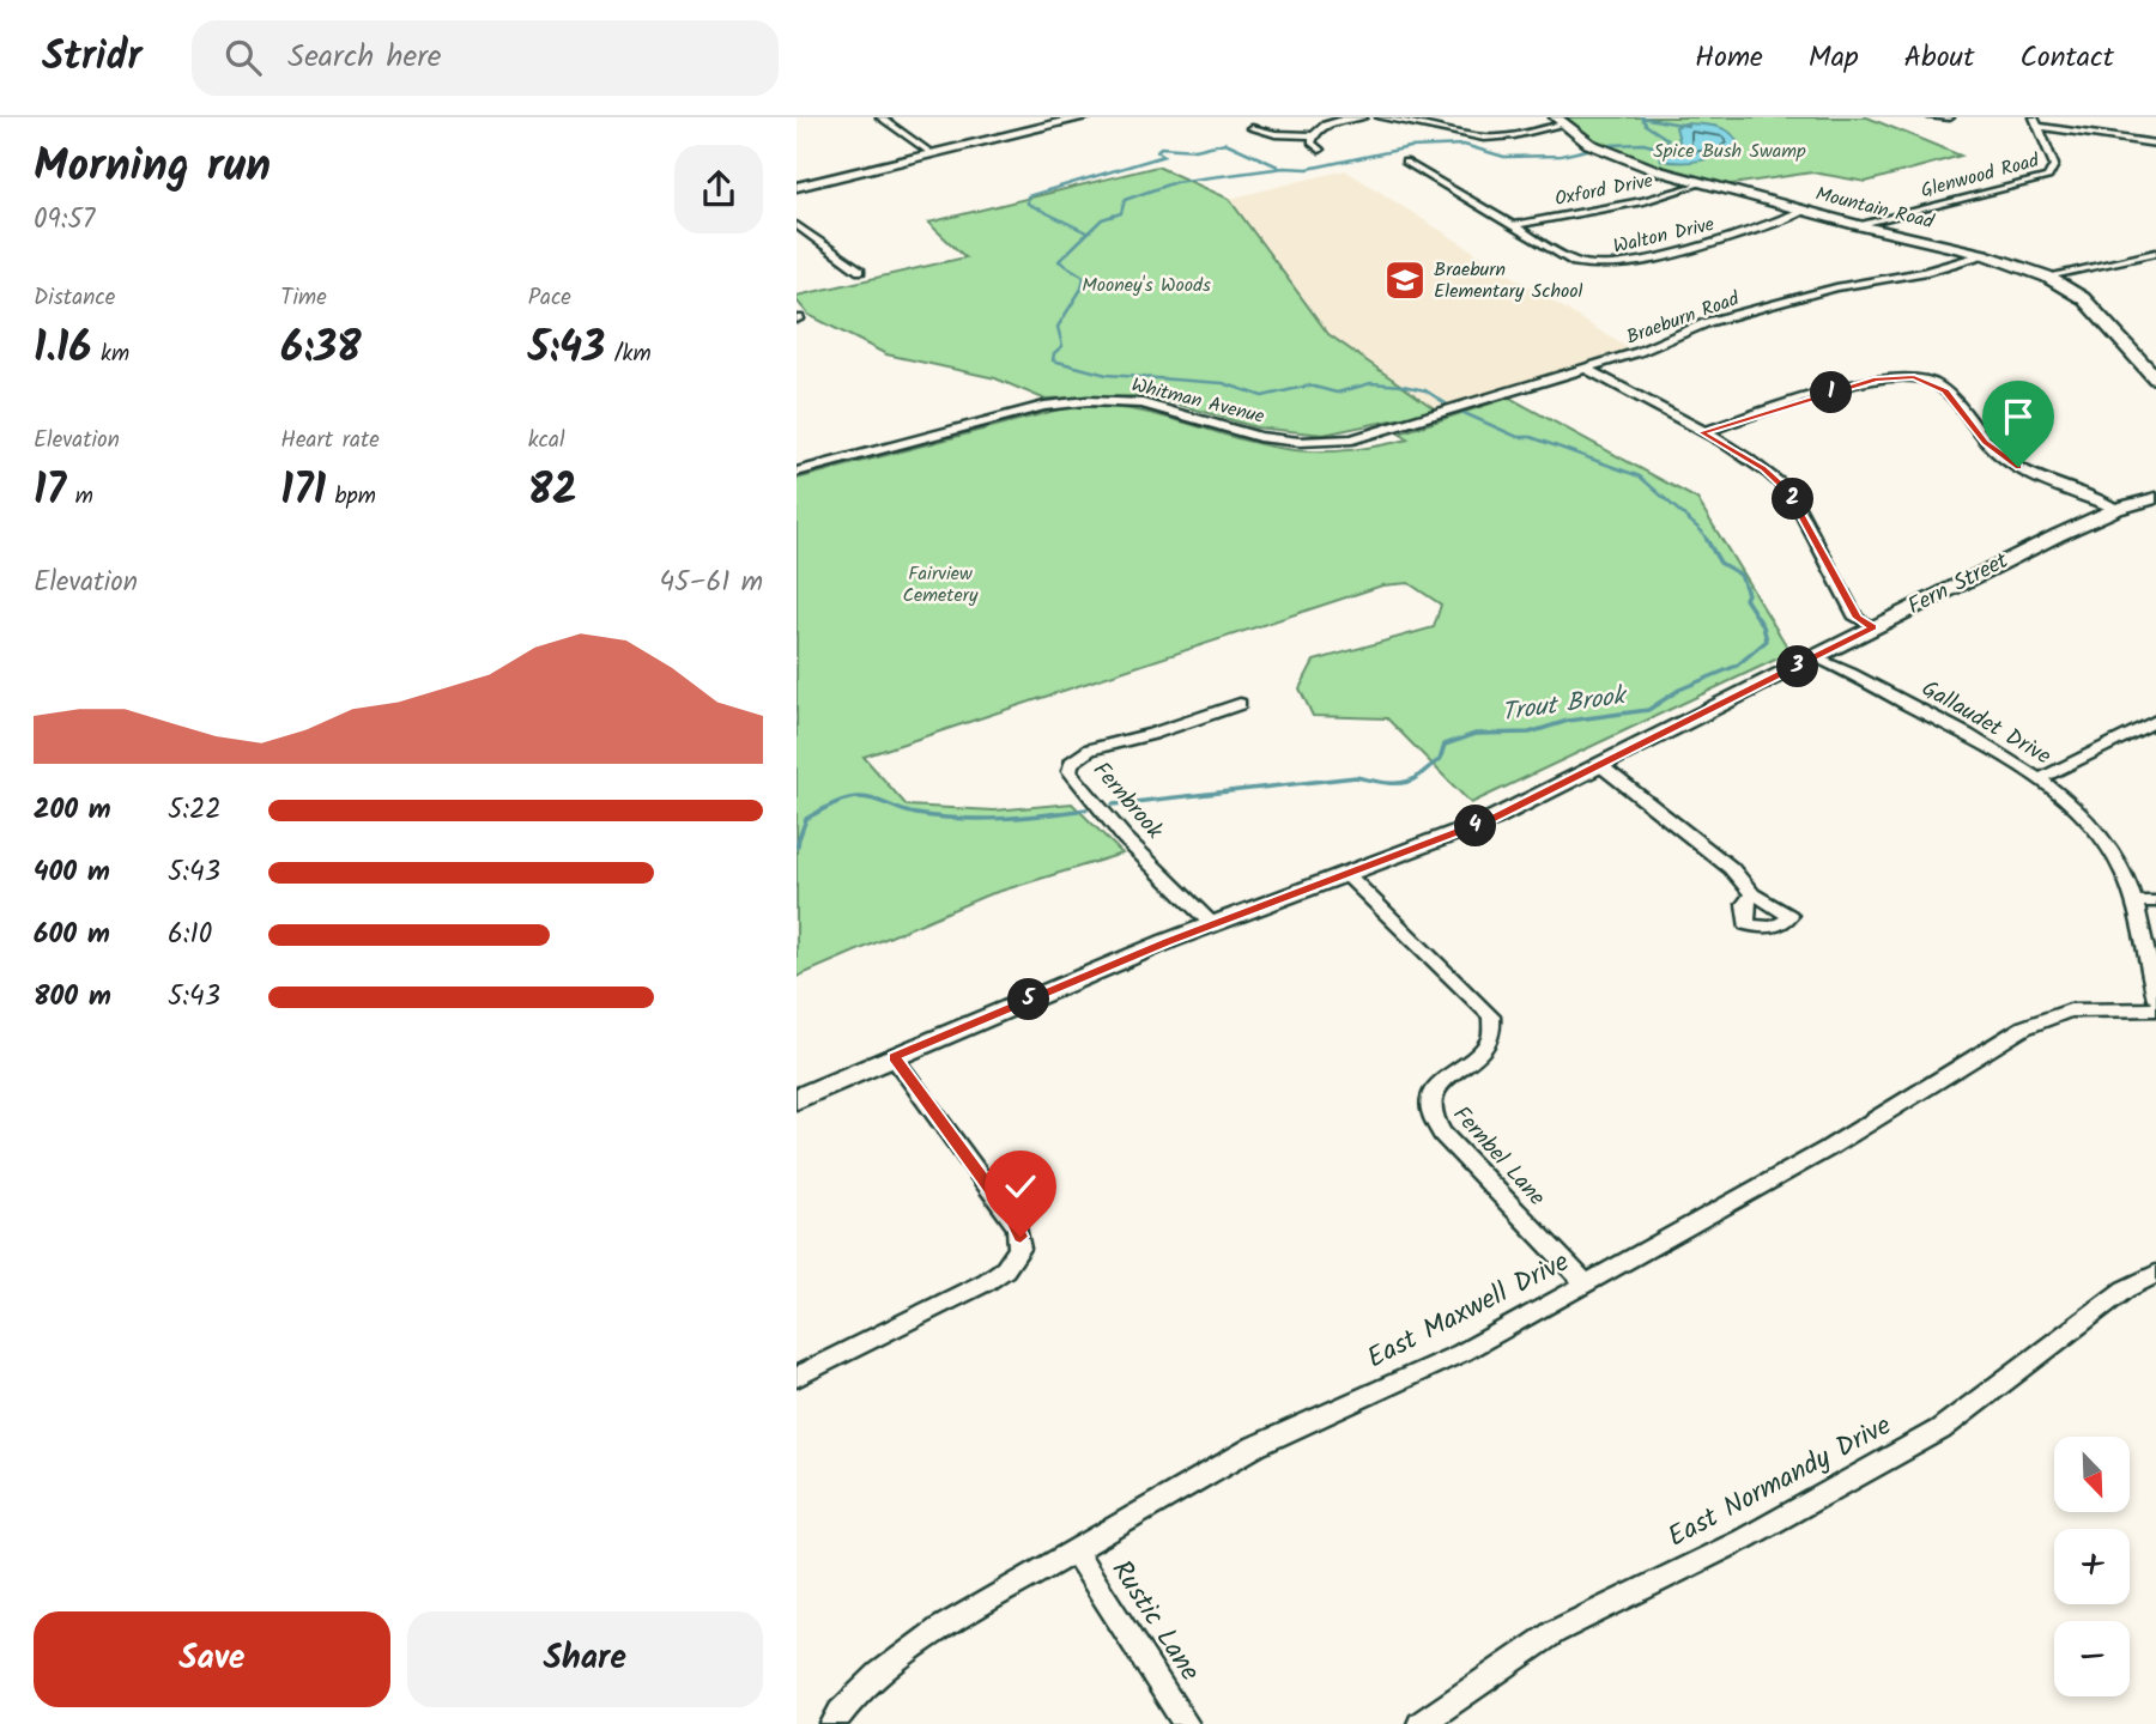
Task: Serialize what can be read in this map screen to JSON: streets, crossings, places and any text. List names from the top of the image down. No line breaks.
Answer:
{"streets":{"main road":["Mountain Road"],"street":["Glenwood Road","Oxford Drive","Walton Drive","Braeburn Road","Whitman Avenue","Fern Street","Gallaudet Drive","Fernbrook","Fernbel Lane","East Maxwell Drive","East Normandy Drive","Rustic Lane"]},"crossings":[["Glenwood Road","Mountain Road"],["Oxford Drive","Mountain Road"],["Oxford Drive","Walton Drive"],["Mountain Road","Walton Drive"],["Mountain Road","Braeburn Road"],["Braeburn Road","Whitman Avenue"],["Fern Street","Gallaudet Drive"],["Fern Street","Fernbrook"],["Fern Street","Fernbel Lane"],["Fernbel Lane","East Maxwell Drive"],["East Maxwell Drive","Rustic Lane"]],"water":["Trout Brook"],"parks":["Spice Bush Swamp","Mooney's Woods","Fairview Cemetery"],"places":{"school or university":["Braeburn Elementary School"]},"north":"bottom right","page":{"header":"Stridr","search":"Search here","nav":["Home","Map","About","Contact"],"heading":["Morning run","09:57"],"stats":[["Distance","1.16 km"],["Time","6:38"],["Pace","5:43 /km"],["Elevation","17 m"],["Heart rate","171 bpm"],["kcal","82"]],"pins":["1","2","3","4","5"],"chart":["Elevation","45–61 m"],"list":[{"name":"200 m","note":"5:22"},{"name":"400 m","note":"5:43"},{"name":"600 m","note":"6:10"},{"name":"800 m","note":"5:43"}],"map_buttons":["+","−"],"buttons":["Save","Share"]}}
